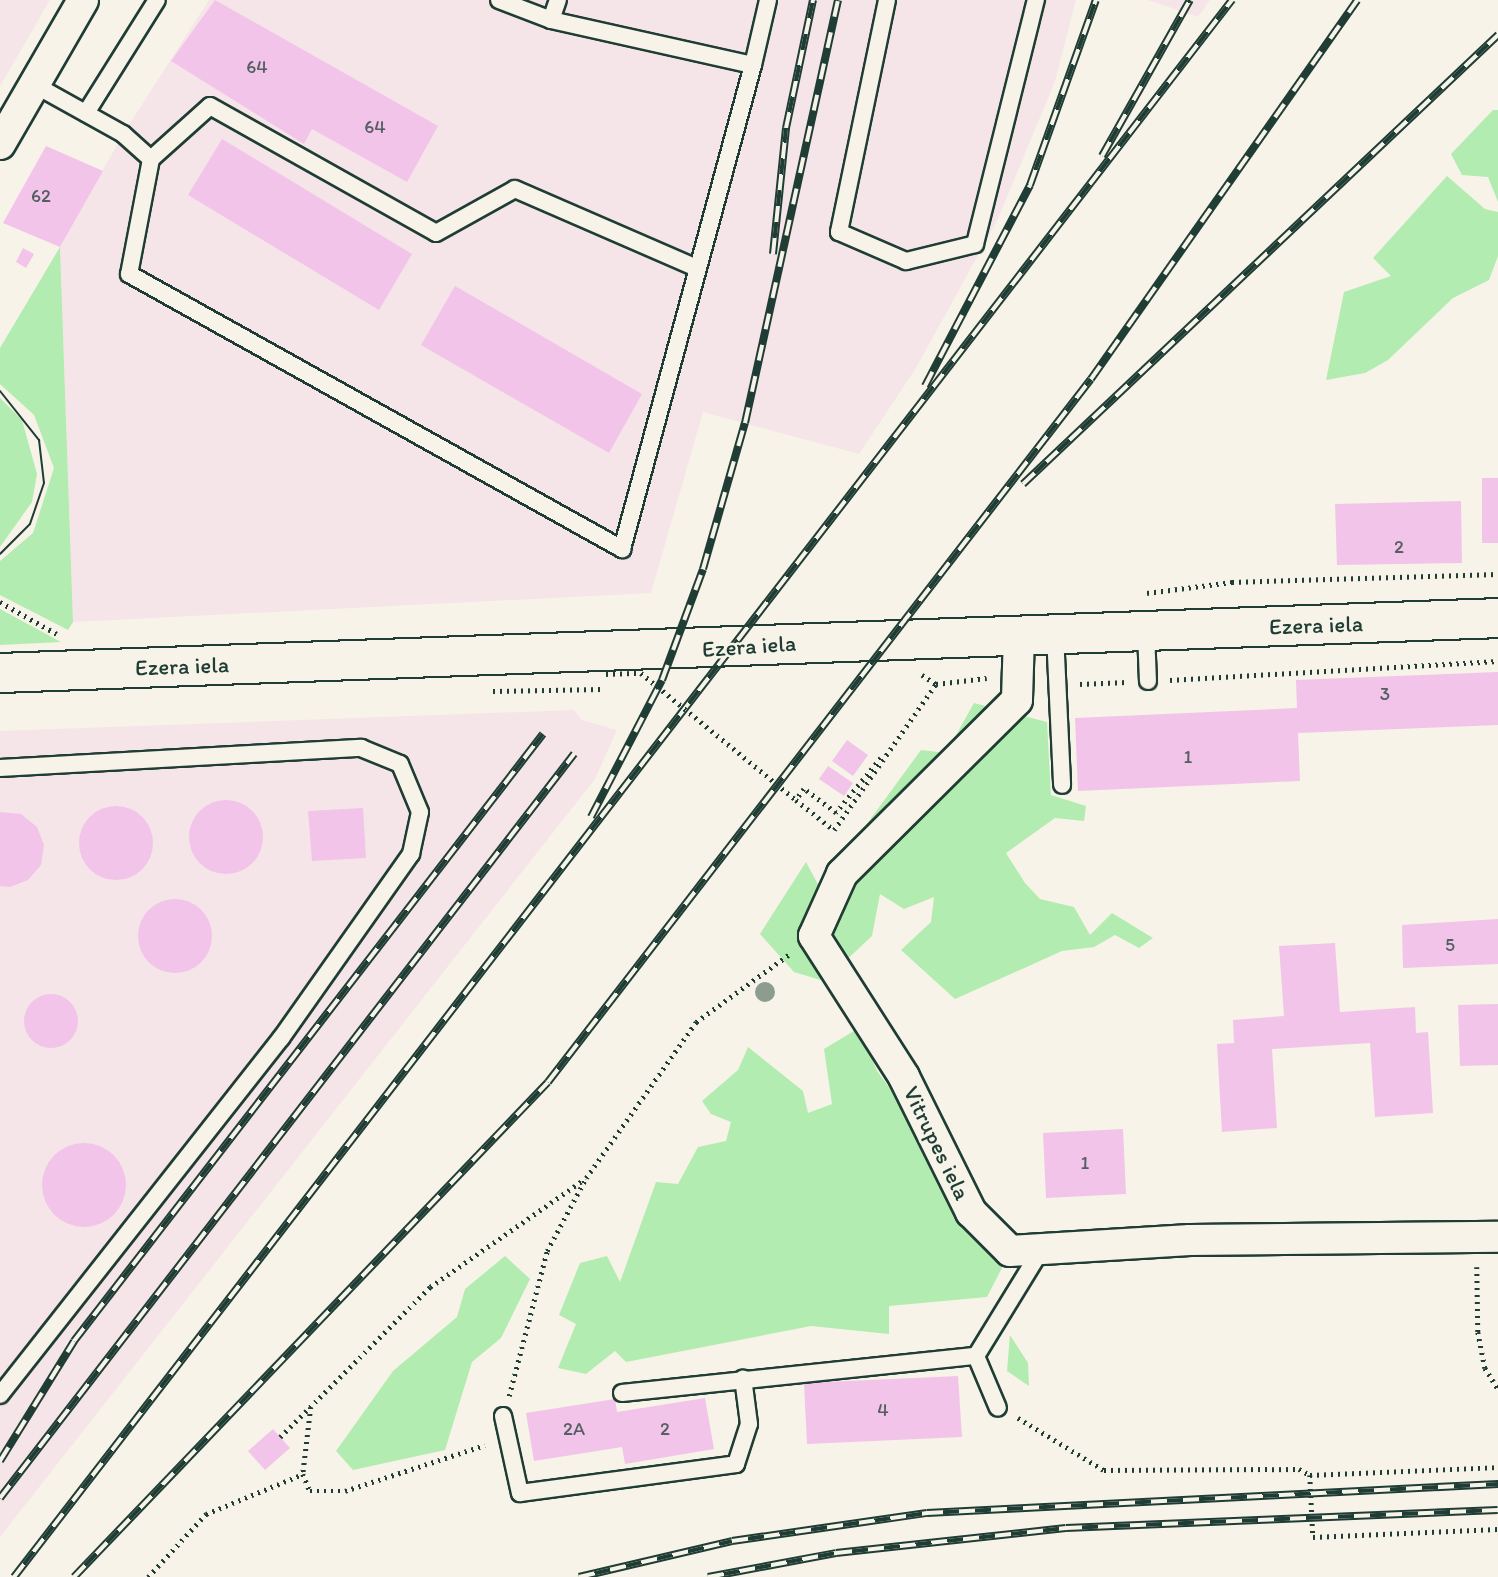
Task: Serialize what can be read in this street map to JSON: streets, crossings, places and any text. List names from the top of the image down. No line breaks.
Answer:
{"streets":{"street":["Ezera iela","Vitrupes iela"]},"house_numbers":["64","64","62","2","3","1","5","1","4","2A","2"]}
